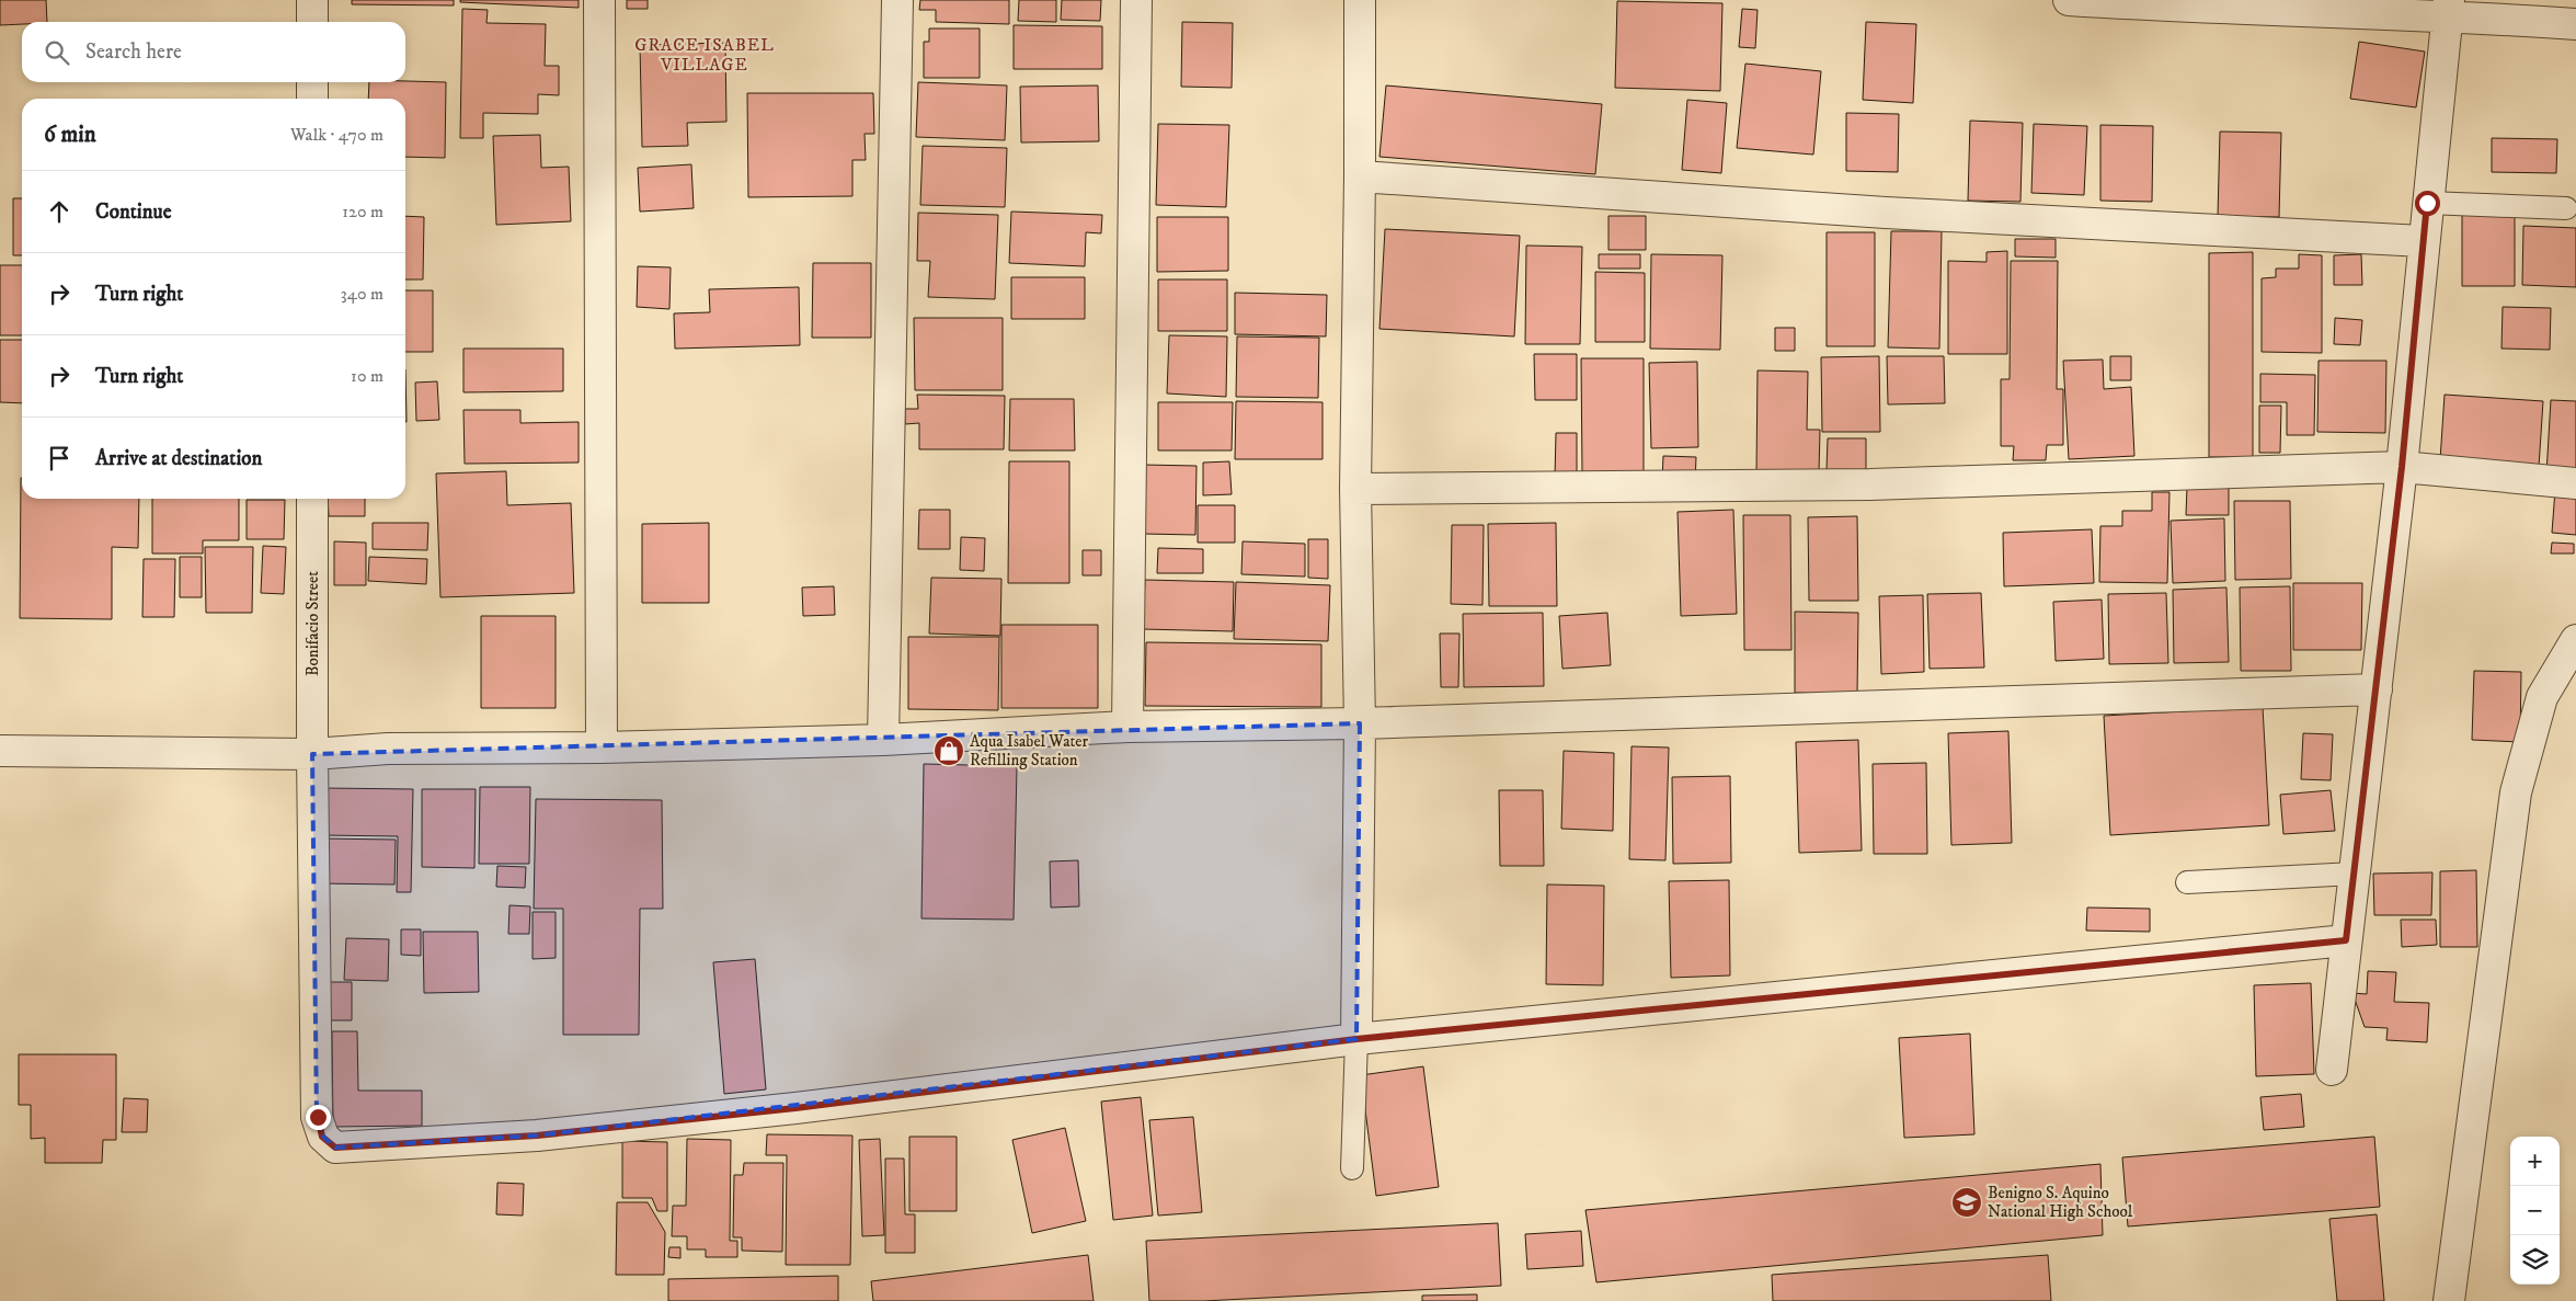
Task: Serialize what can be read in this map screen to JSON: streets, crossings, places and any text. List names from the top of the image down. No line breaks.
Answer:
{"streets":{"street":["Bonifacio Street"]},"districts":["GRACE ISABEL VILLAGE"],"places":{"shop":["Aqua Isabel Water Refilling Station"],"school or university":["Benigno S. Aquino National High School"]},"page":{"search":"Search here","heading":["6 min","Walk · 470 m"],"list":[["Continue","120 m"],["Turn right","340 m"],["Turn right","10 m"],"Arrive at destination"],"map_buttons":["+","−"]}}
